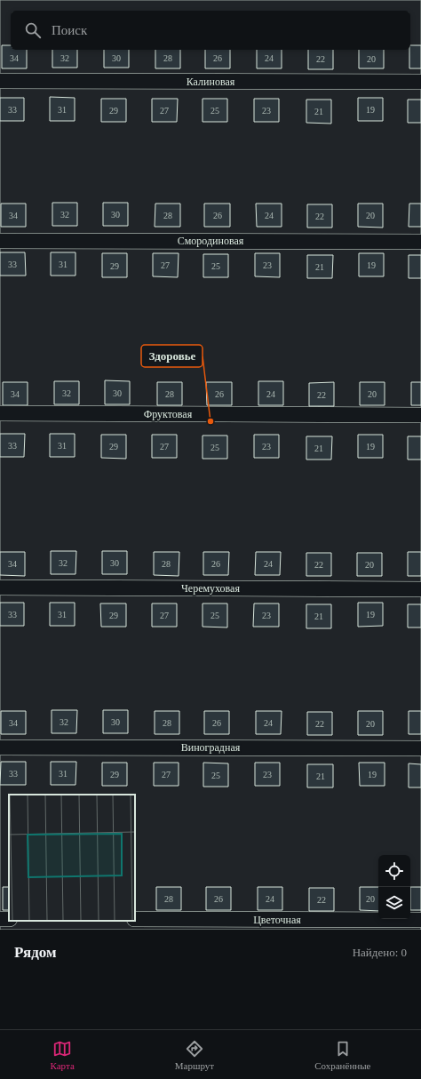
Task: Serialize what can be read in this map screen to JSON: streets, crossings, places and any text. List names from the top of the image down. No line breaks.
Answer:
{"streets":{"street":["Калиновая","Смородиновая","Фруктовая","Черемуховая","Виноградная","Цветочная"]},"places":["Здоровье"],"house_numbers":["34","32","30","28","26","24","22","20","33","31","19","29","27","25","23","21","32","30","34","28","26","24","20","22","33","31","27","23","19","29","25","21","32","30","34","28","26","24","20","22","33","31","29","27","23","19","25","21","32","30","34","28","26","24","22","20","33","31","19","29","27","25","23","21","32","30","34","28","26","24","22","20","33","31","29","27","23","19","25","21","28","26","24","20","22"],"page":{"search":"Поиск","heading":["Рядом","Найдено: 0"],"nav":["Карта","Маршрут","Сохранённые"]}}
